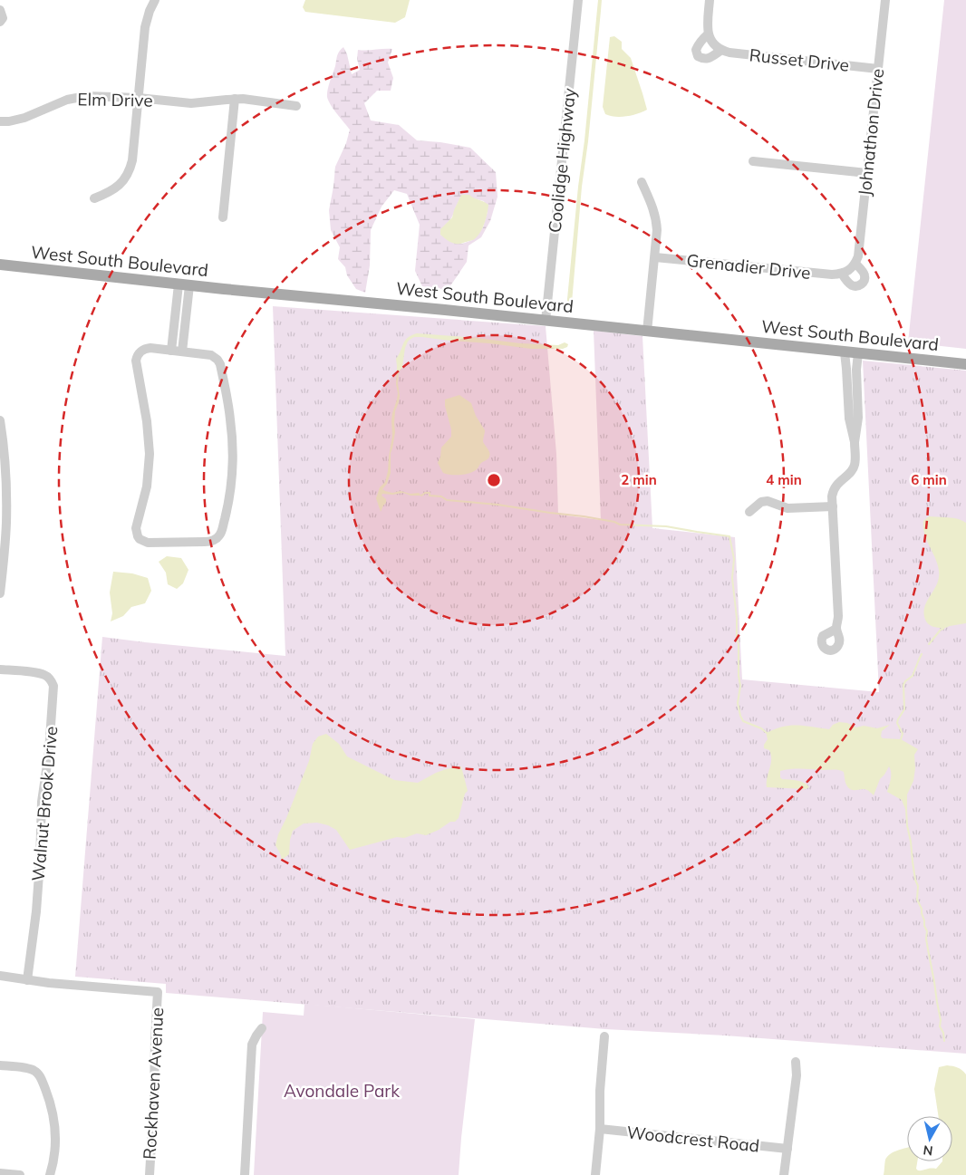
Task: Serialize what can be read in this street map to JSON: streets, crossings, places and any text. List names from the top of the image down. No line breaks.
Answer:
{"streets":{"main road":["West South Boulevard"],"street":["Russet Drive","Elm Drive","Johnathon Drive","Coolidge Highway","Grenadier Drive","Walnut Brook Drive","Rockhaven Avenue","Woodcrest Road"]},"crossings":[["Russet Drive","Johnathon Drive"],["Johnathon Drive","Grenadier Drive"],["Coolidge Highway","West South Boulevard"],["Walnut Brook Drive","Rockhaven Avenue"]],"parks":["Avondale Park"],"north":"bottom","rings":["2 min","4 min","6 min"]}
